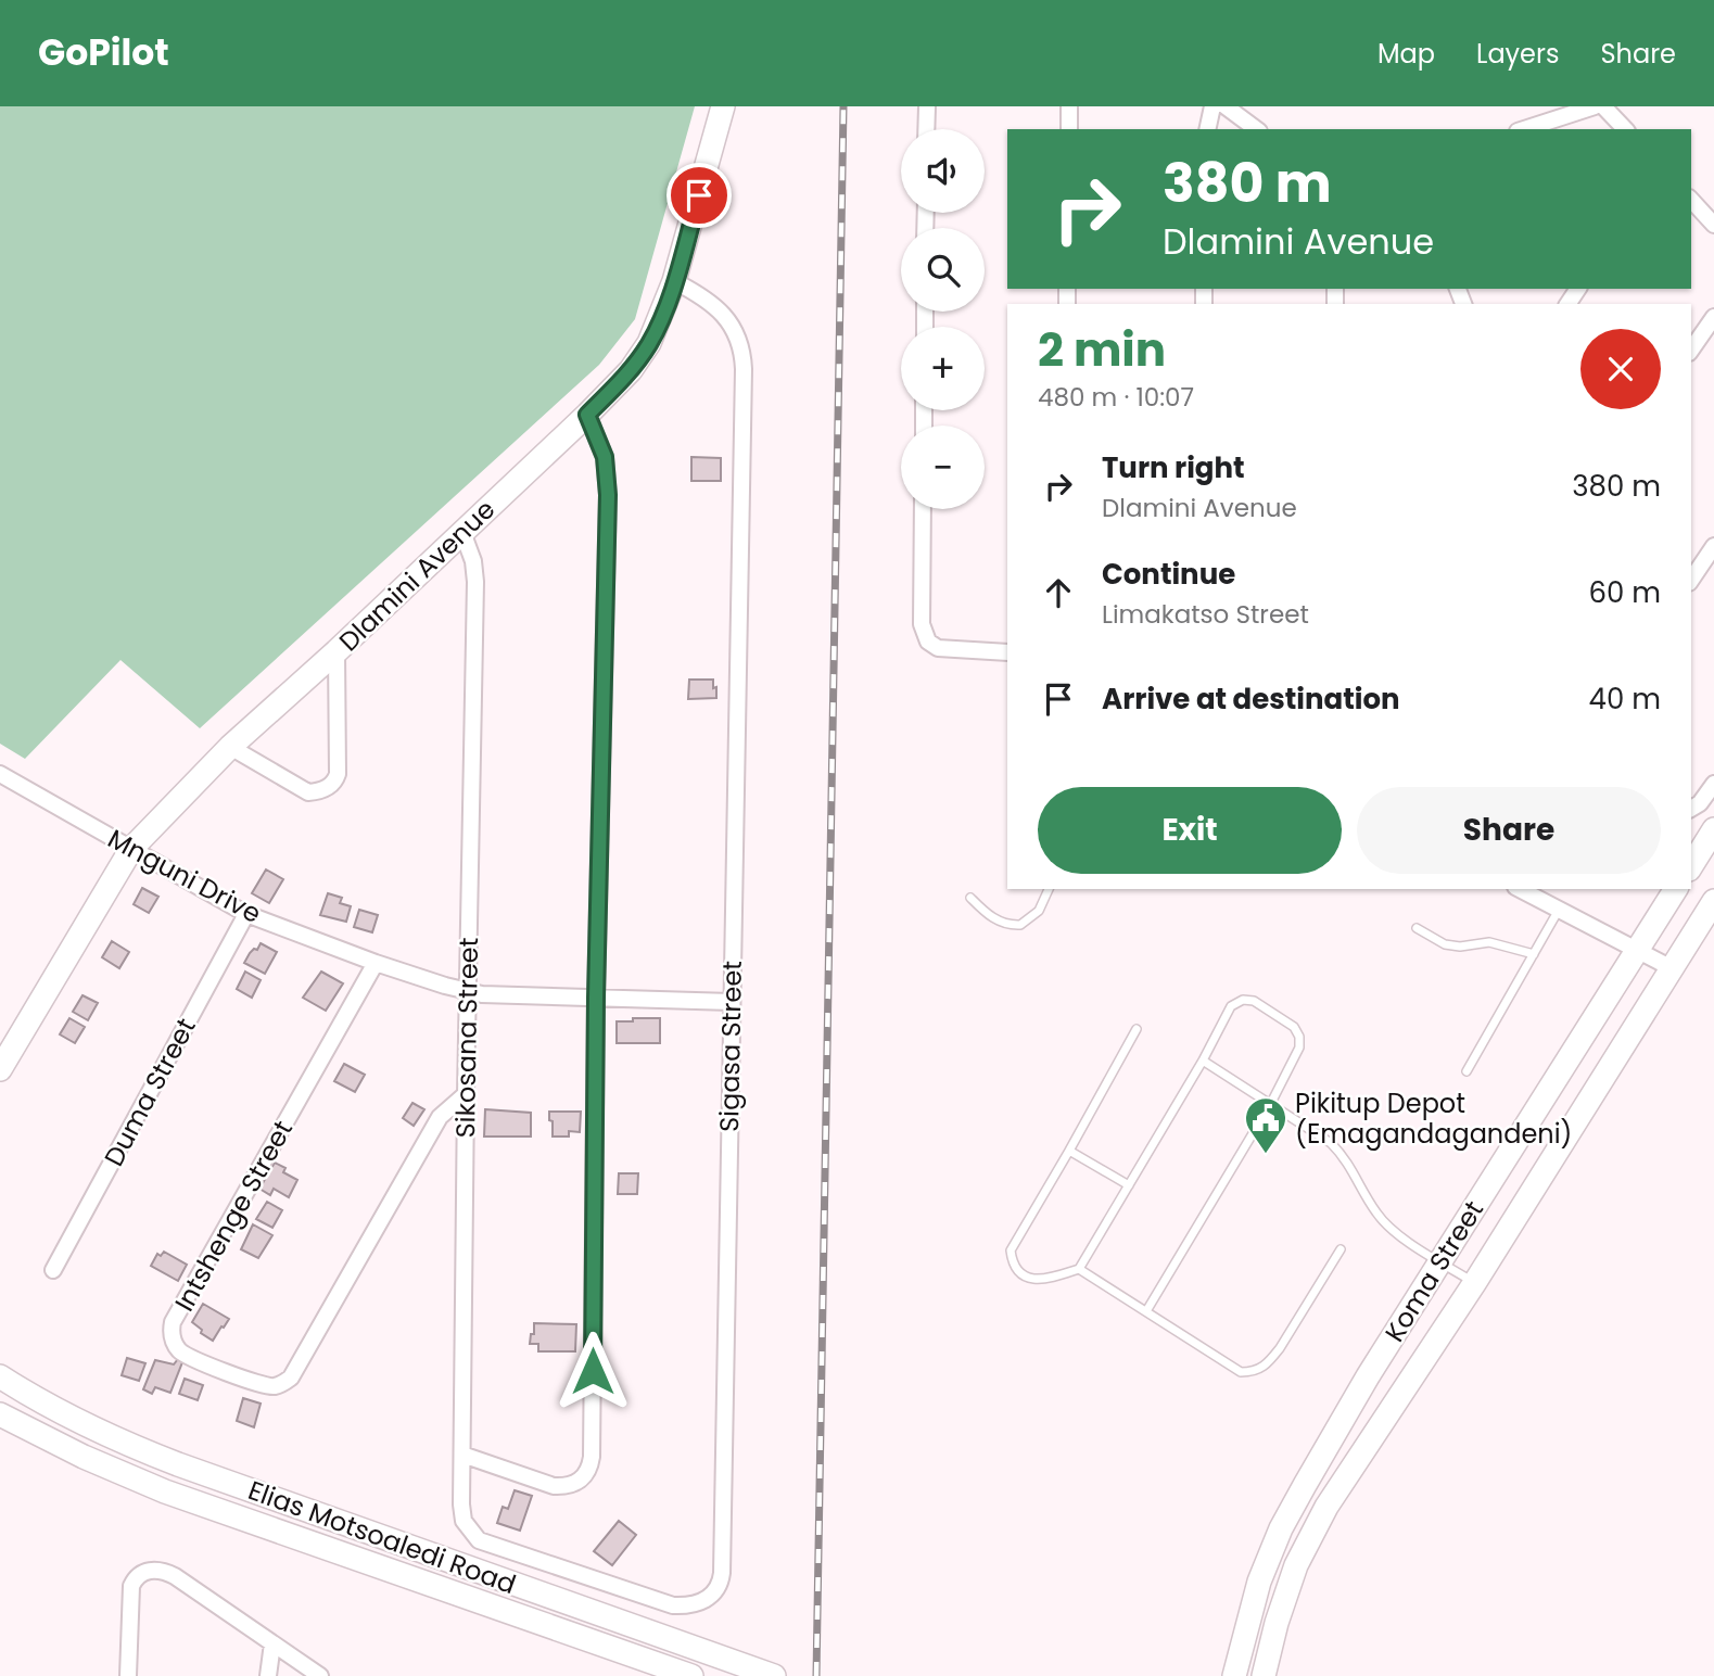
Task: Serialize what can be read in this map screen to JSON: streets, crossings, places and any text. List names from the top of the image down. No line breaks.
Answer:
{"streets":{"main road":["Dlamini Avenue","Koma Street","Elias Motsoaledi Road"],"street":["Mnguni Drive","Sikosana Street","Sigasa Street","Duma Street","Intshenge Street"]},"crossings":[["Dlamini Avenue","Mnguni Drive"],["Dlamini Avenue","Sikosana Street"],["Dlamini Avenue","Sigasa Street"],["Mnguni Drive","Sikosana Street"],["Mnguni Drive","Sigasa Street"],["Mnguni Drive","Duma Street"],["Mnguni Drive","Intshenge Street"],["Sikosana Street","Sigasa Street"],["Sikosana Street","Intshenge Street"]],"places":{"public building":["Pikitup Depot (Emagandagandeni)"]},"page":{"header":"GoPilot","nav":["Map","Layers","Share"],"map_buttons":["+","−"],"turn":["380 m","Dlamini Avenue"],"heading":["2 min","480 m · 10:07"],"list":[{"name":"Turn right","note":"Dlamini Avenue","value":"380 m"},{"name":"Continue","note":"Limakatso Street","value":"60 m"},{"name":"Arrive at destination","value":"40 m"}],"buttons":["Exit","Share"]}}
